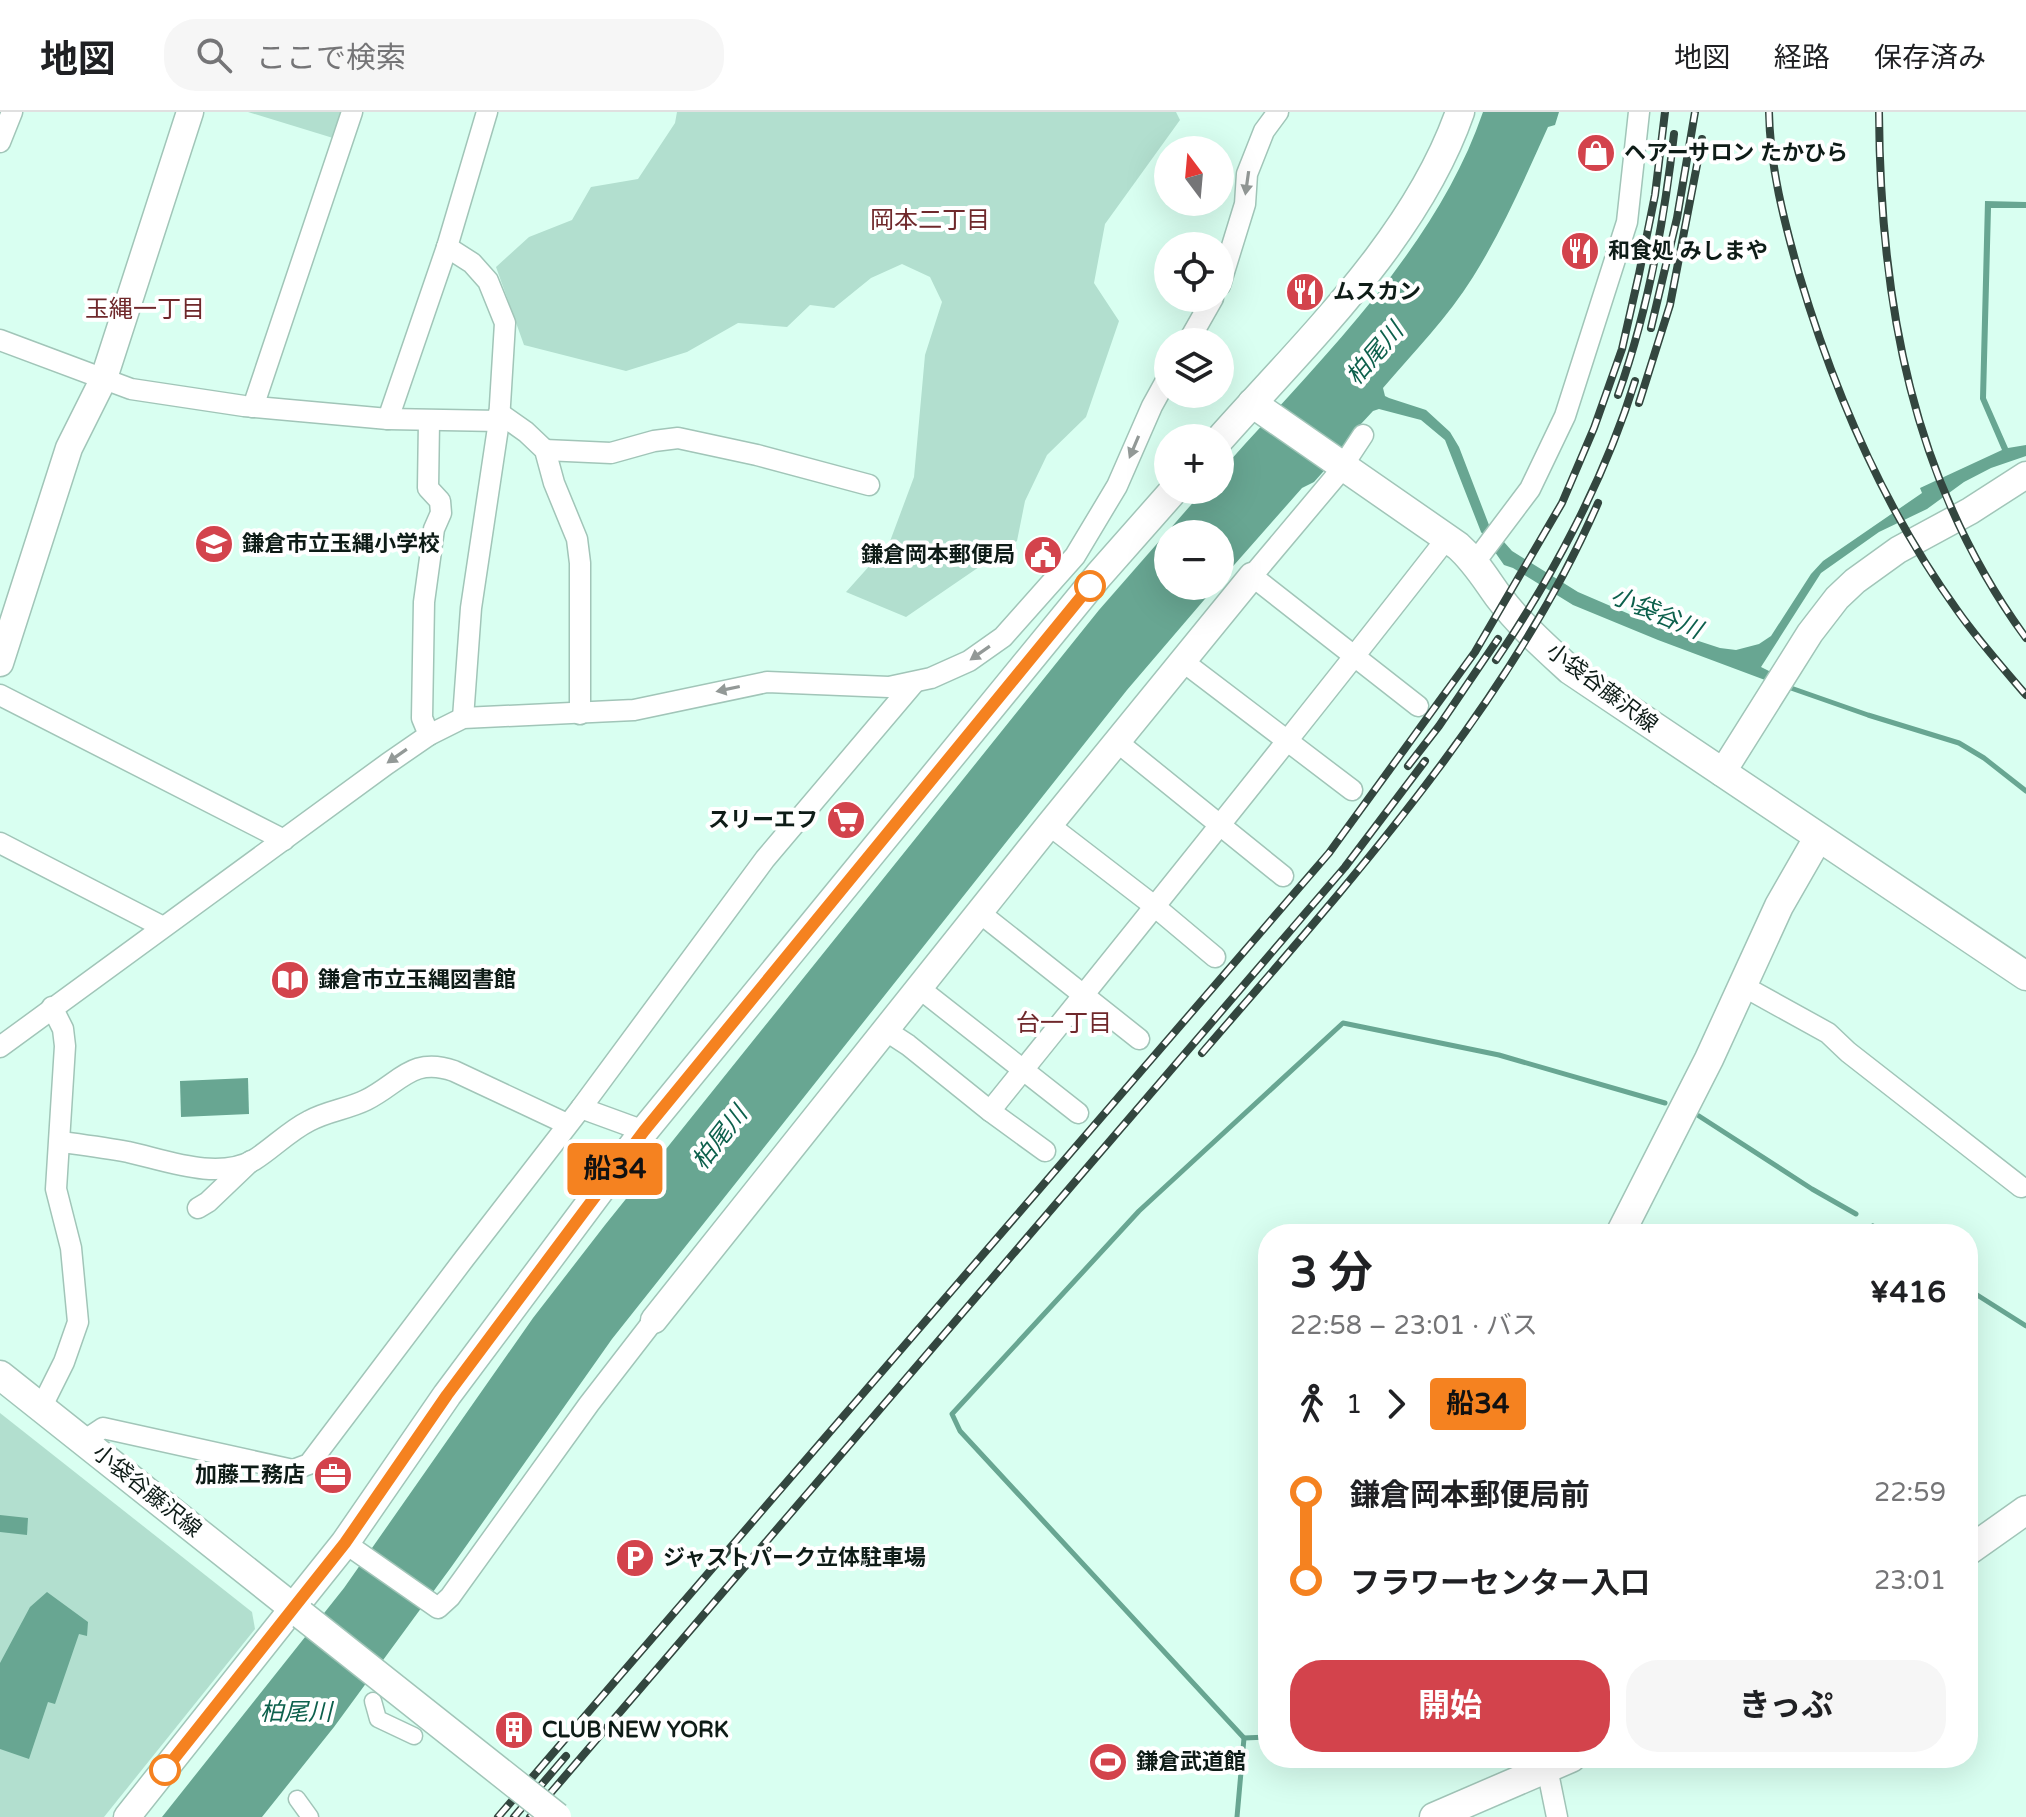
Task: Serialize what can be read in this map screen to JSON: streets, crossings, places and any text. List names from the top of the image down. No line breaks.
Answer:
{"streets":{"main road":["小袋谷藤沢線"]},"districts":["岡本二丁目","玉縄一丁目","台一丁目"],"water":["柏尾川","小袋谷川"],"places":{"shop":["ヘアーサロン たかひら"],"restaurant":["和食処 みしまや","ムスカン"],"school or university":["鎌倉市立玉縄小学校"],"public building":["鎌倉岡本郵便局"],"supermarket":["スリーエフ"],"library":["鎌倉市立玉縄図書館"],"office":["加藤工務店"],"parking":["ジャストパーク立体駐車場"],"building":["CLUB NEW YORK"],"sports":["鎌倉武道館"]},"lines":["bus line 船34"],"north":"top","page":{"header":"地図","search":"ここで検索","nav":["地図","経路","保存済み"],"on_map":"船34","map_buttons":["+","−"],"heading":["3 分","22:58 – 23:01 · バス","¥416"],"legs":["1","船34"],"list":[{"name":"鎌倉岡本郵便局前","value":"22:59"},{"name":"フラワーセンター入口","value":"23:01"}],"buttons":["開始","きっぷ"]}}
